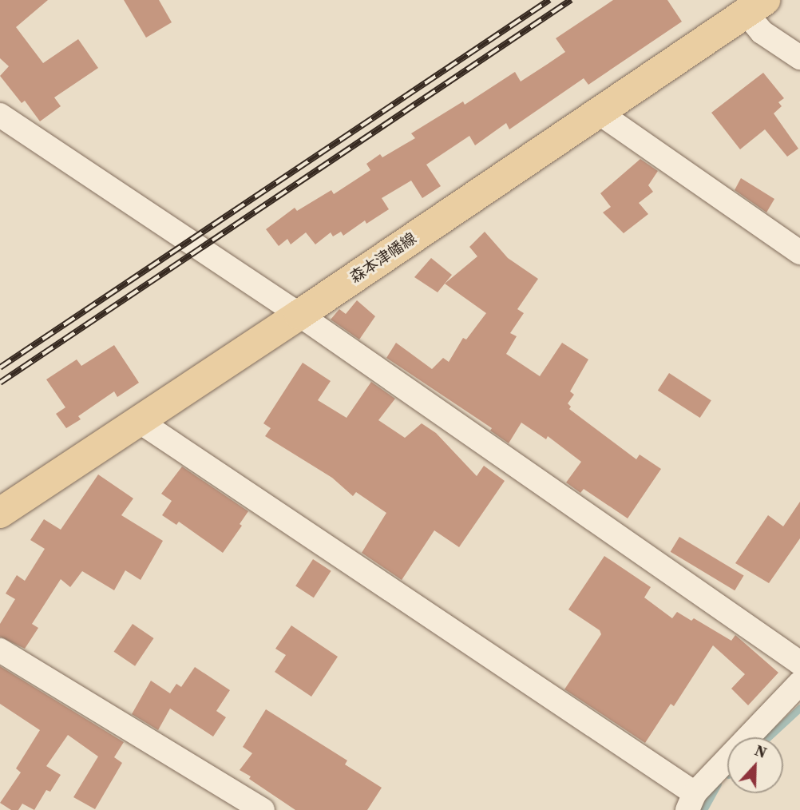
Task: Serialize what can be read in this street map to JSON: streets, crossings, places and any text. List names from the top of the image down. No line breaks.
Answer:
{"streets":{"main road":["森本津幡線"]},"north":"top"}
